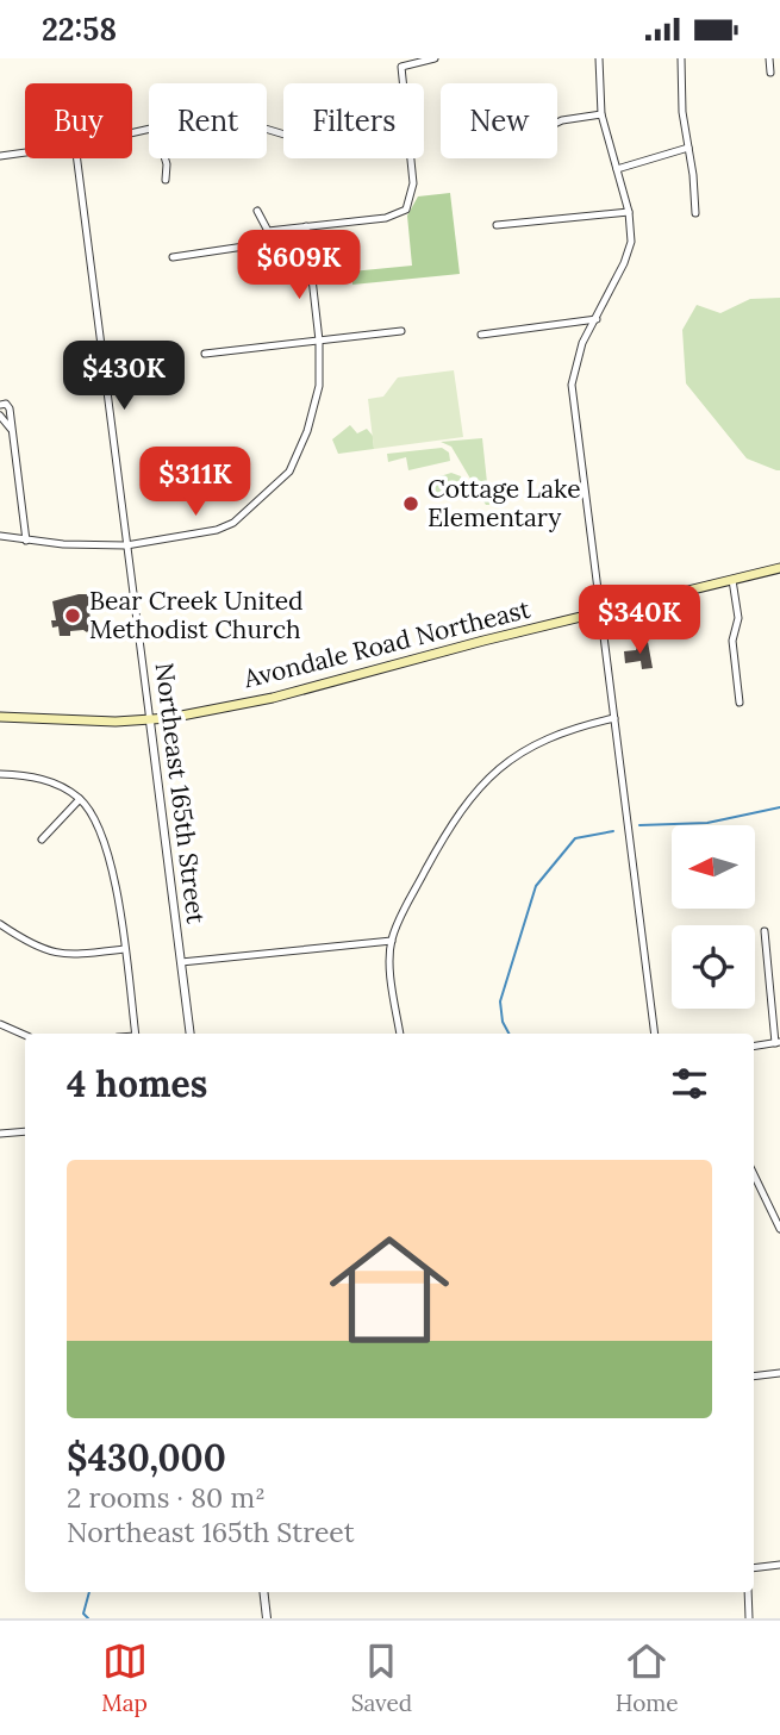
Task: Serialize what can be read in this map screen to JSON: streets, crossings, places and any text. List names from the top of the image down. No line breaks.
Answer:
{"streets":{"main road":["Avondale Road Northeast"],"street":["Northeast 165th Street"]},"crossings":[["Avondale Road Northeast","Northeast 165th Street"]],"places":["Cottage Lake Elementary","Bear Creek United Methodist Church"],"north":"left","page":{"status":"22:58","chip":["Buy","Rent","Filters","New"],"price":["$609K","$430K","$311K","$340K"],"heading":"4 homes","list":[{"name":"$430,000","note":"2 rooms · 80 m² · Northeast 165th Street"}],"tabs":["Map","Saved","Home"]}}
